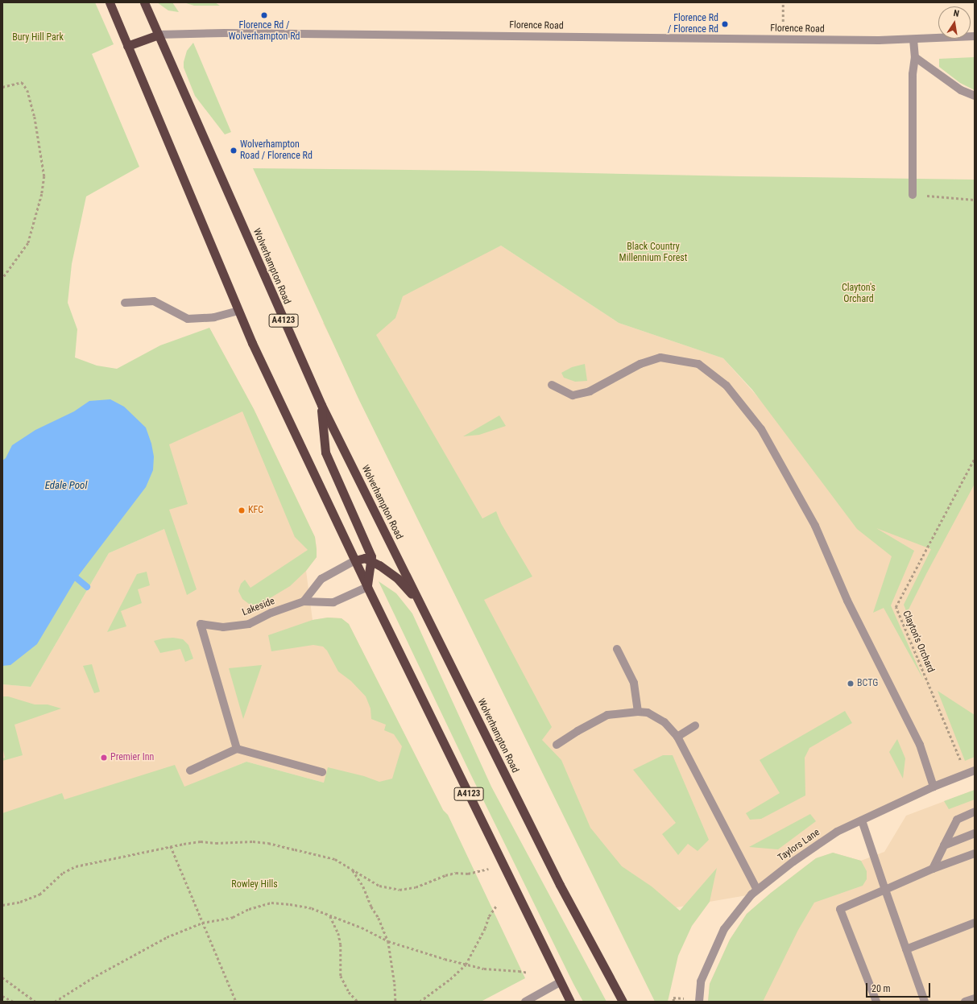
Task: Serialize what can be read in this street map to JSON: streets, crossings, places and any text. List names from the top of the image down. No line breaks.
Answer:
{"streets":{"highway":["Wolverhampton Road","A4123"],"street":["Florence Road","Lakeside","Taylors Lane"],"path":["Clayton's Orchard"]},"crossings":[["Florence Road","Wolverhampton Road"],["A4123","Lakeside"]],"water":["Edale Pool"],"parks":["Bury Hill Park","Black Country Millennium Forest","Clayton's Orchard","Rowley Hills"],"places":["Florence Rd / Wolverhampton Rd","Florence Rd / Florence Rd","Wolverhampton Road / Florence Rd","KFC","BCTG","Premier Inn"],"scale_bar":"20 m","north":"top"}
